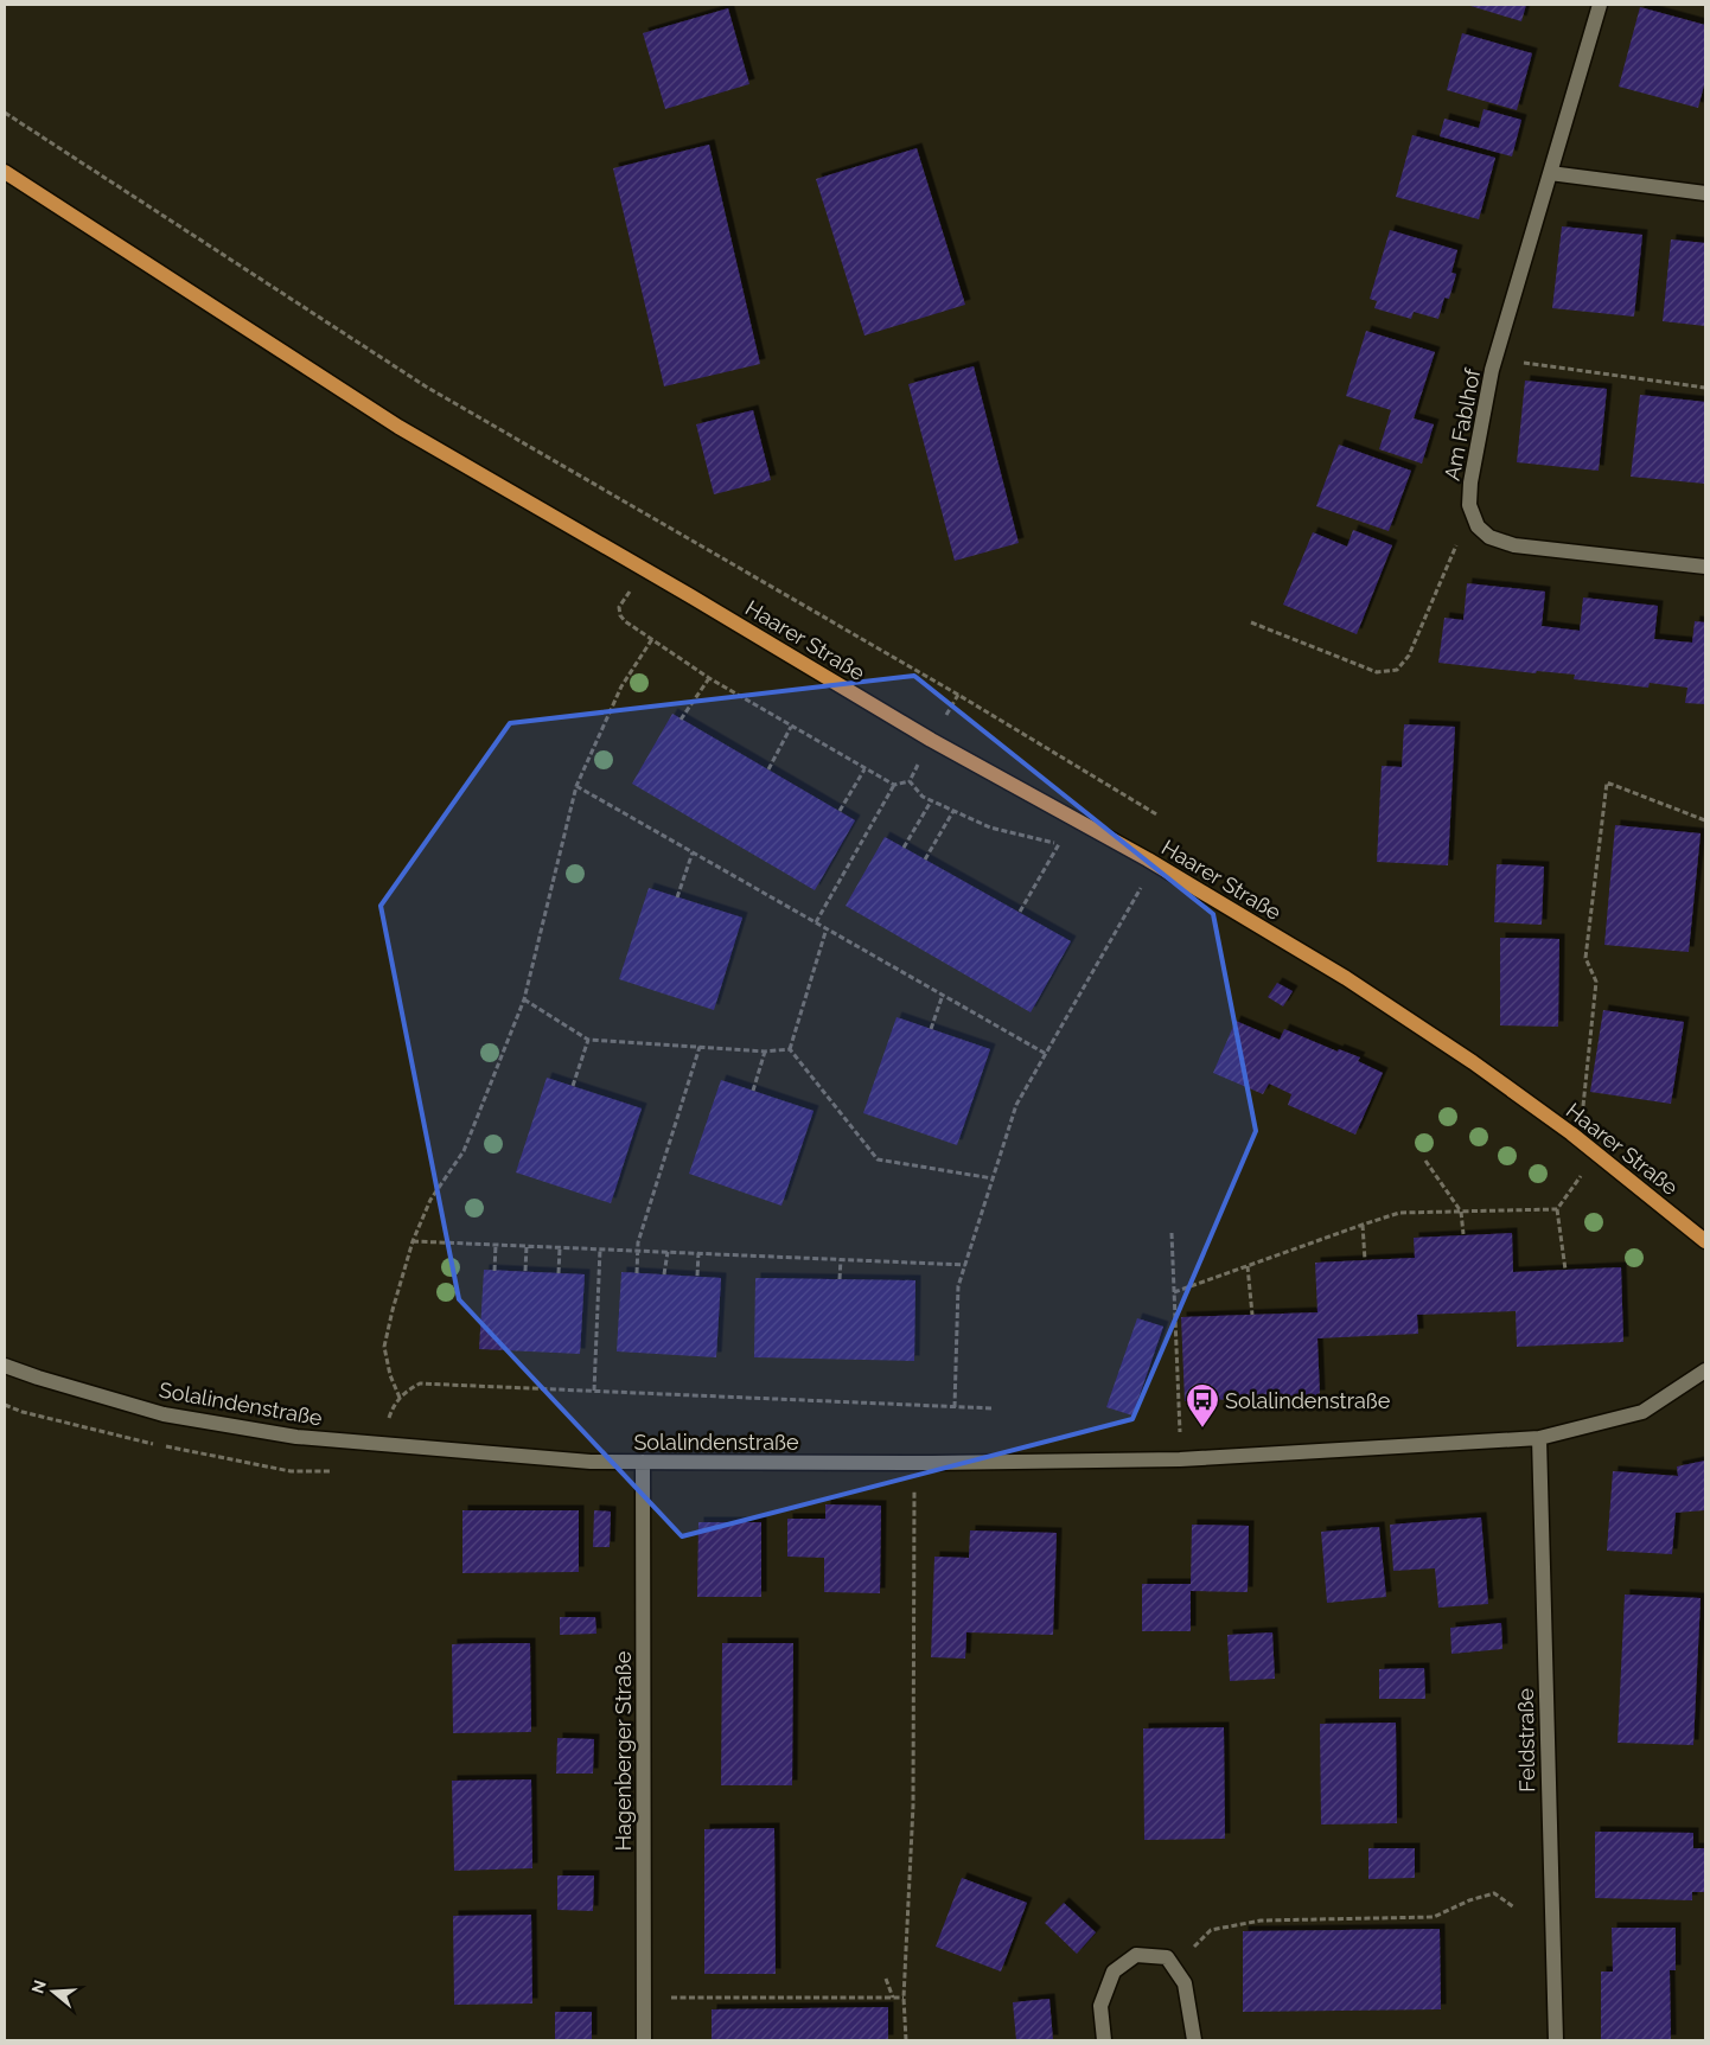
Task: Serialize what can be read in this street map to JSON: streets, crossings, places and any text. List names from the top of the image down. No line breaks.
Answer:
{"streets":{"main road":["Haarer Straße"],"street":["Am Fablhof","Solalindenstraße","Feldstraße","Hagenberger Straße"]},"crossings":[["Solalindenstraße","Feldstraße"],["Solalindenstraße","Hagenberger Straße"]],"places":{"bus stop":["Solalindenstraße"]},"north":"left"}
